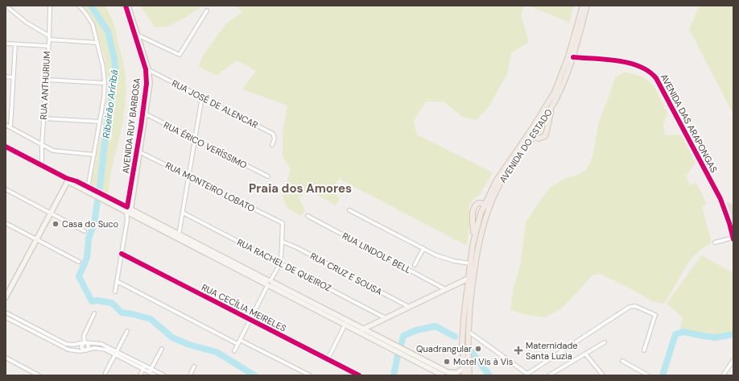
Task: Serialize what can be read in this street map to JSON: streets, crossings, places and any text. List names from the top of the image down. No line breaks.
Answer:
{"streets":{"main road":["AVENIDA RUY BARBOSA","AVENIDA DO ESTADO"],"street":["RUA ANTHURIUM","RUA JOSÉ DE ALENCAR","AVENIDA DAS ARAPONGAS","RUA ÉRICO VERÍSSIMO","RUA MONTEIRO LOBATO","RUA LINDOLF BELL","RUA RACHEL DE QUEIROZ","RUA CRUZ E SOUSA","RUA CECÍLIA MEIRELES"]},"crossings":[["RUA JOSÉ DE ALENCAR","AVENIDA RUY BARBOSA"],["AVENIDA DAS ARAPONGAS","AVENIDA DO ESTADO"],["AVENIDA RUY BARBOSA","RUA ÉRICO VERÍSSIMO"],["AVENIDA RUY BARBOSA","RUA MONTEIRO LOBATO"],["AVENIDA RUY BARBOSA","RUA CECÍLIA MEIRELES"],["RUA MONTEIRO LOBATO","RUA CRUZ E SOUSA"]],"districts":["Praia dos Amores"],"water":["Ribeirão Ariribá"],"places":{"other":["Casa do Suco","Quadrangular","Motel Vis à Vis"],"health":["Maternidade Santa Luzia"]}}
